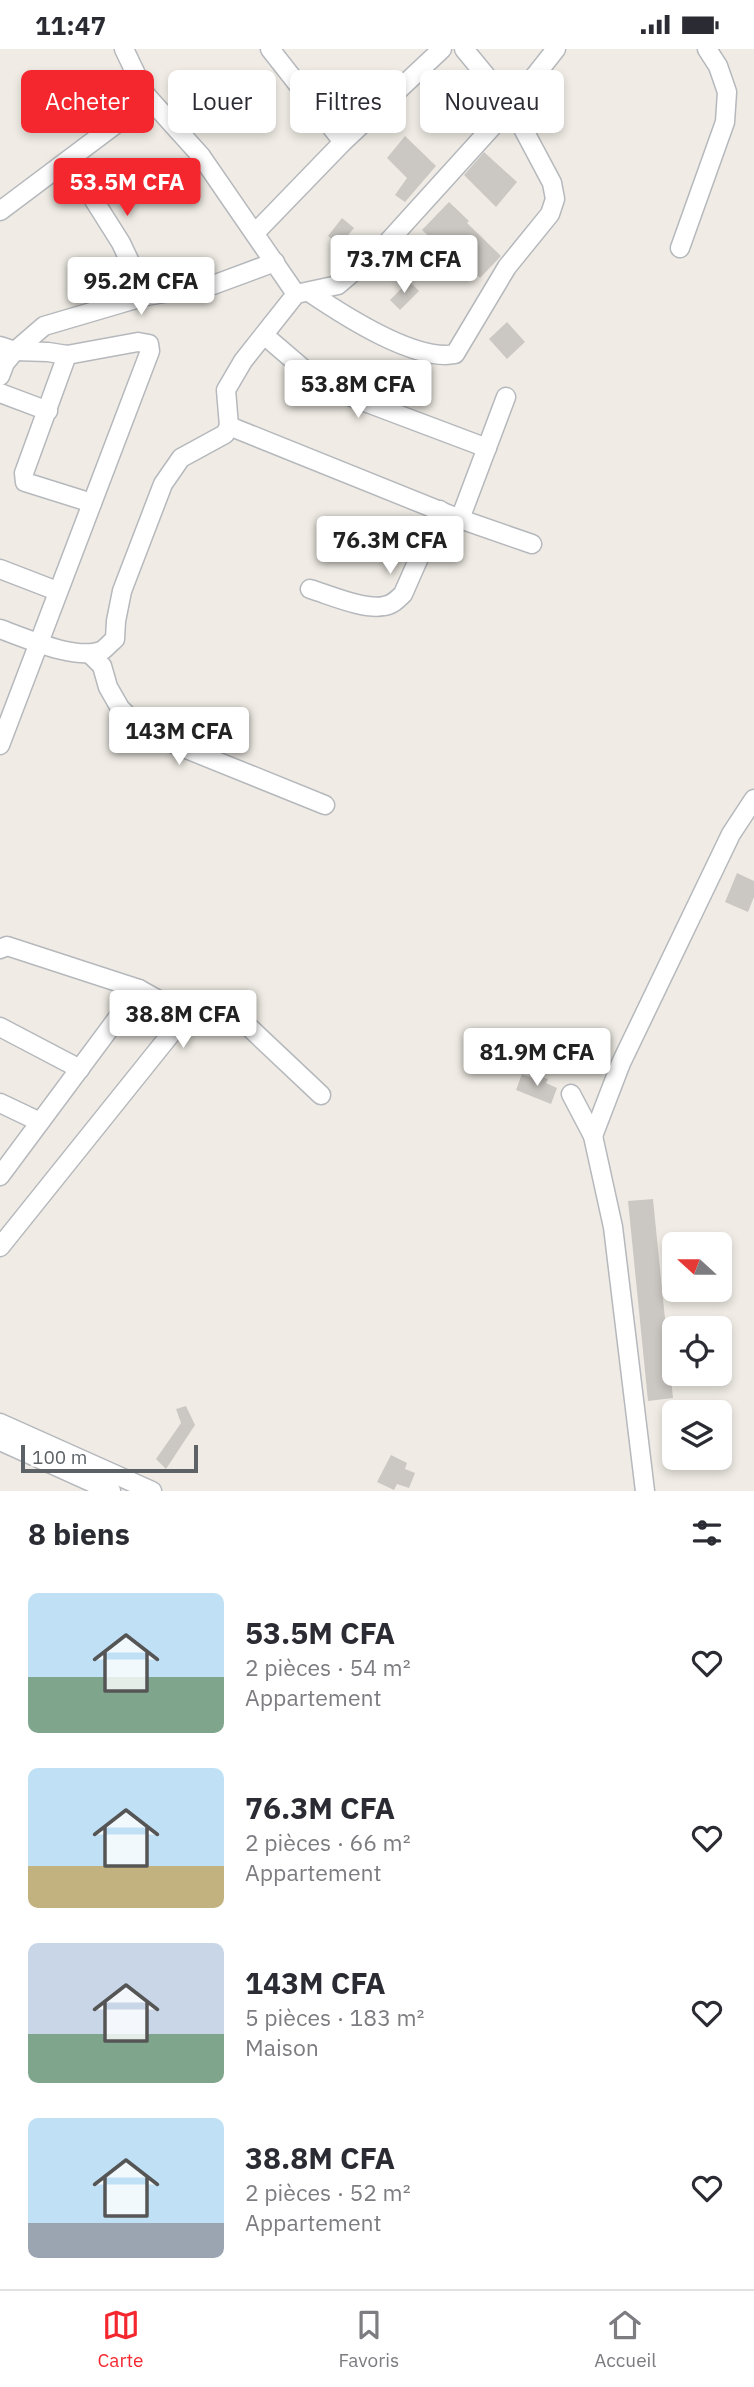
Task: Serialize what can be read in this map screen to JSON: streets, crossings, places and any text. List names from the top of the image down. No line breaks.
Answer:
{"scale_bar":"100 m","north":"left","page":{"status":"11:47","chip":["Acheter","Louer","Filtres","Nouveau"],"price":["53.5M CFA","73.7M CFA","95.2M CFA","53.8M CFA","76.3M CFA","143M CFA","38.8M CFA","81.9M CFA"],"scale":"100 m","heading":"8 biens","list":[{"name":"53.5M CFA","note":"2 pièces · 54 m² · Appartement"},{"name":"76.3M CFA","note":"2 pièces · 66 m² · Appartement"},{"name":"143M CFA","note":"5 pièces · 183 m² · Maison"},{"name":"38.8M CFA","note":"2 pièces · 52 m² · Appartement"}],"tabs":["Carte","Favoris","Accueil"]}}
